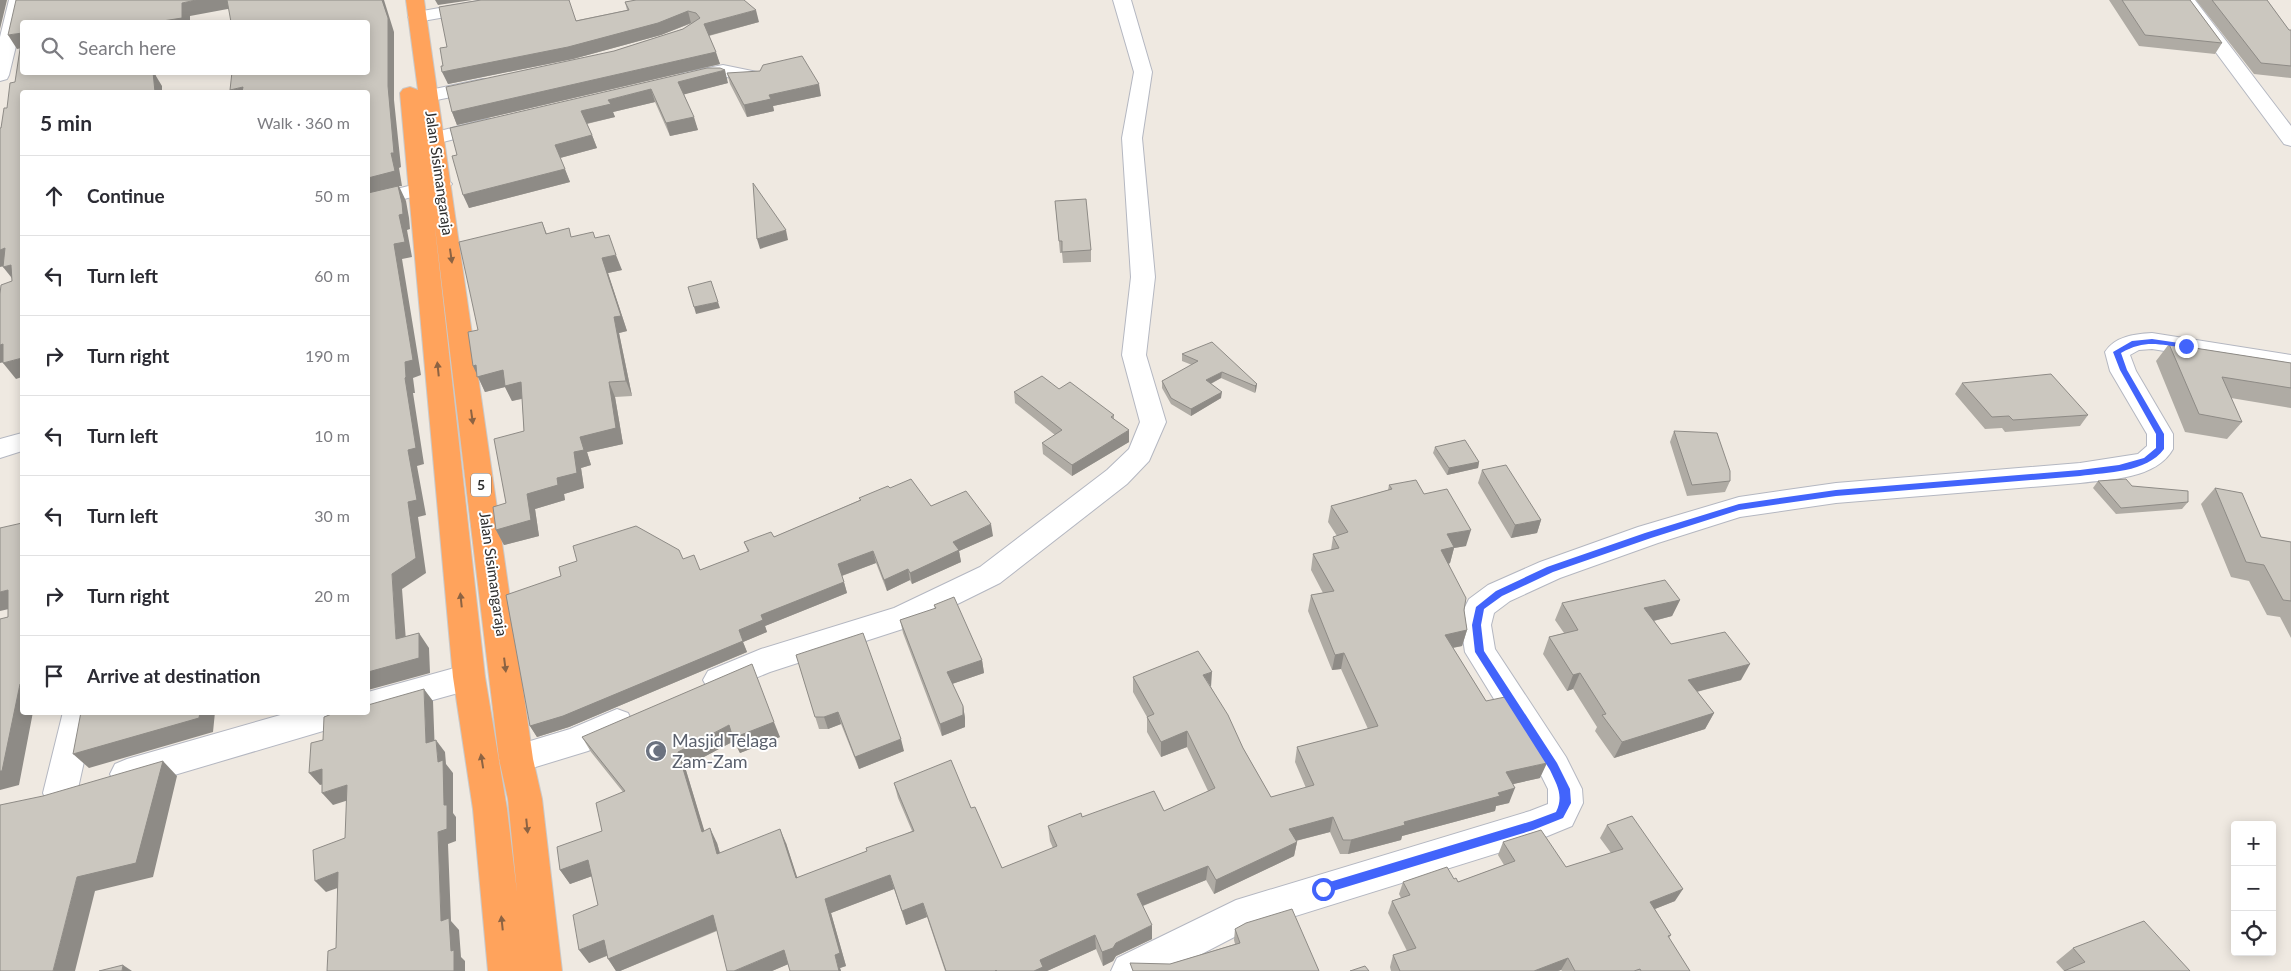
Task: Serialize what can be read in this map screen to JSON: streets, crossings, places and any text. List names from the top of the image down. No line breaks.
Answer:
{"streets":{"highway":["Jalan Sisimangaraja","5"]},"places":{"mosque":["Masjid Telaga Zam-Zam"]},"page":{"search":"Search here","heading":["5 min","Walk · 360 m"],"list":[["Continue","50 m"],["Turn left","60 m"],["Turn right","190 m"],["Turn left","10 m"],["Turn left","30 m"],["Turn right","20 m"],"Arrive at destination"],"map_buttons":["+","−"]}}
